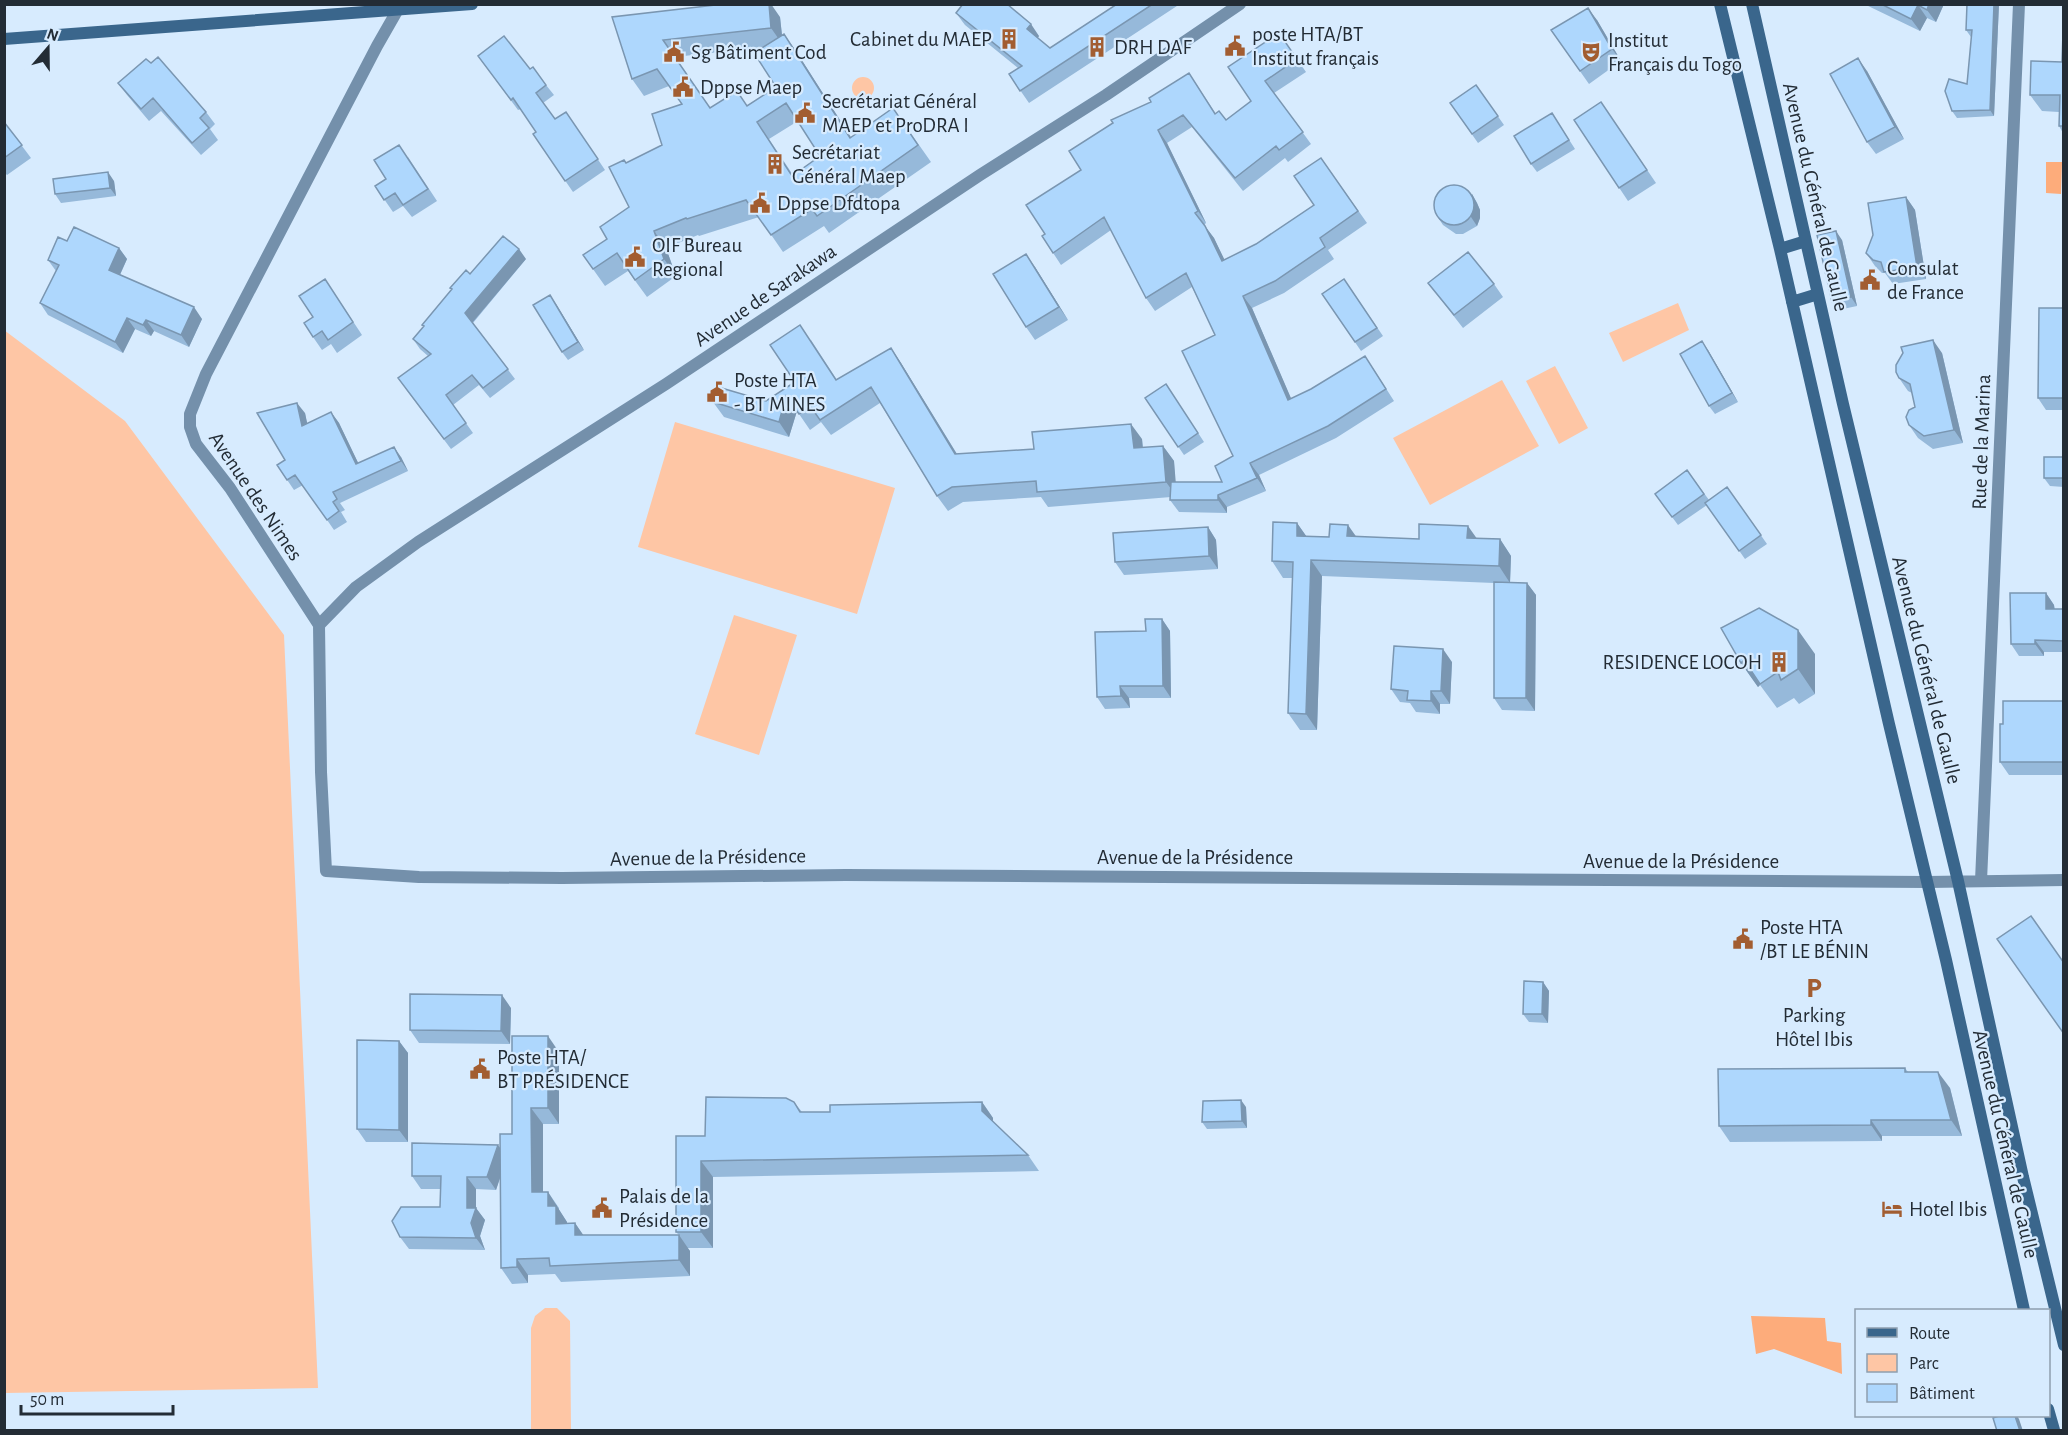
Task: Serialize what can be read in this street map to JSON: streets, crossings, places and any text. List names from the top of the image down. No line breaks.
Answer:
{"streets":{"street":["Avenue du Général de Gaulle","Avenue de Sarakawa","Rue de la Marina","Avenue des Nimes","Avenue de la Présidence"]},"crossings":[["Avenue du Général de Gaulle","Avenue de la Présidence"],["Avenue de Sarakawa","Avenue des Nimes"],["Avenue de Sarakawa","Avenue de la Présidence"],["Rue de la Marina","Avenue de la Présidence"],["Avenue des Nimes","Avenue de la Présidence"]],"places":{"building":["Cabinet du MAEP","DRH DAF","Secrétariat Général Maep","RESIDENCE LOCOH"],"public building":["poste HTA/BT Institut français","Sg Bâtiment Cod","Dppse Maep","Secrétariat Général MAEP et ProDRA I","Dppse Dfdtopa","OIF Bureau Regional","Consulat de France","Poste HTA - BT MINES","Poste HTA /BT LE BÉNIN","Poste HTA/ BT PRÉSIDENCE","Palais de la Présidence"],"theatre":["Institut Français du Togo"],"parking":["Parking Hôtel Ibis"],"hotel":["Hotel Ibis"]},"legend":["Route","Parc","Bâtiment"],"scale_bar":"50 m","north":"top"}
